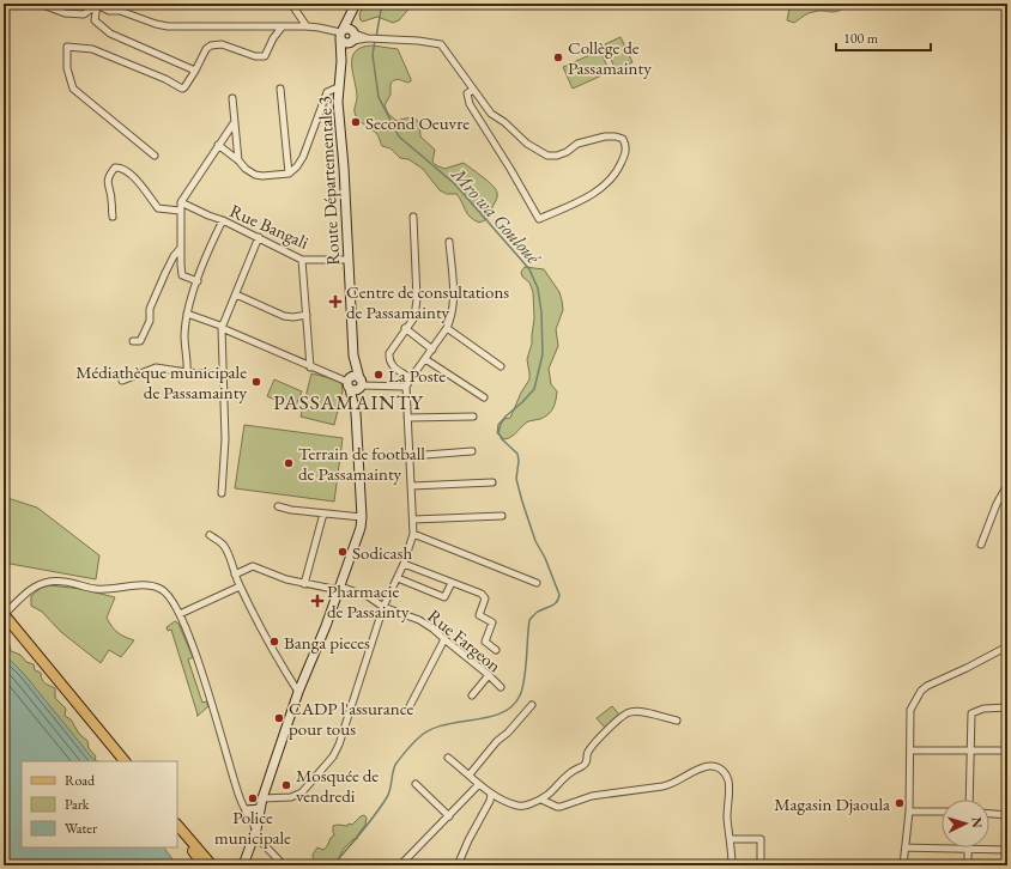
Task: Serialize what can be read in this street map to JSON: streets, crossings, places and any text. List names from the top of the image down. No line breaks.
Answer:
{"streets":{"main road":["Route Départementale 3"],"street":["Rue Bangali","Rue Fargeon"]},"crossings":[["Route Départementale 3","Rue Bangali"],["Route Départementale 3","Rue Fargeon"]],"districts":["PASSAMAINTY"],"water":["Mro wa Gouloué"],"places":{"other":["Collège de Passamainty","Second Oeuvre","La Poste","Médiathèque municipale de Passamainty","Terrain de football de Passamainty","Sodicash","Banga pieces","CADP l'assurance pour tous","Mosquée de vendredi","Police municipale","Magasin Djaoula"],"health":["Centre de consultations de Passamainty","Pharmacie de Passainty"]},"legend":["Road","Park","Water"],"scale_bar":"100 m","north":"right"}
